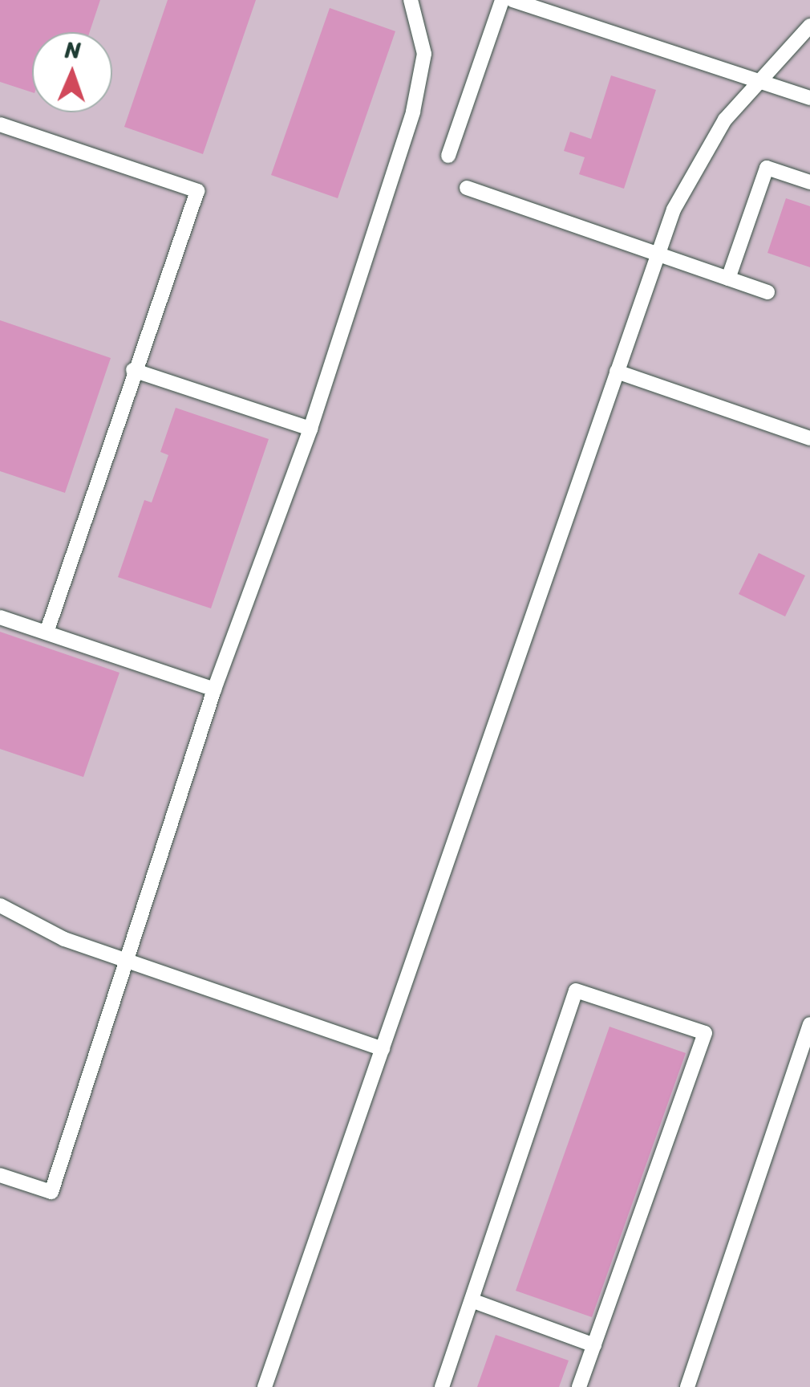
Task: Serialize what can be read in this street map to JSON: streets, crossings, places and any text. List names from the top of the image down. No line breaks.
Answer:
{"north":"top"}
